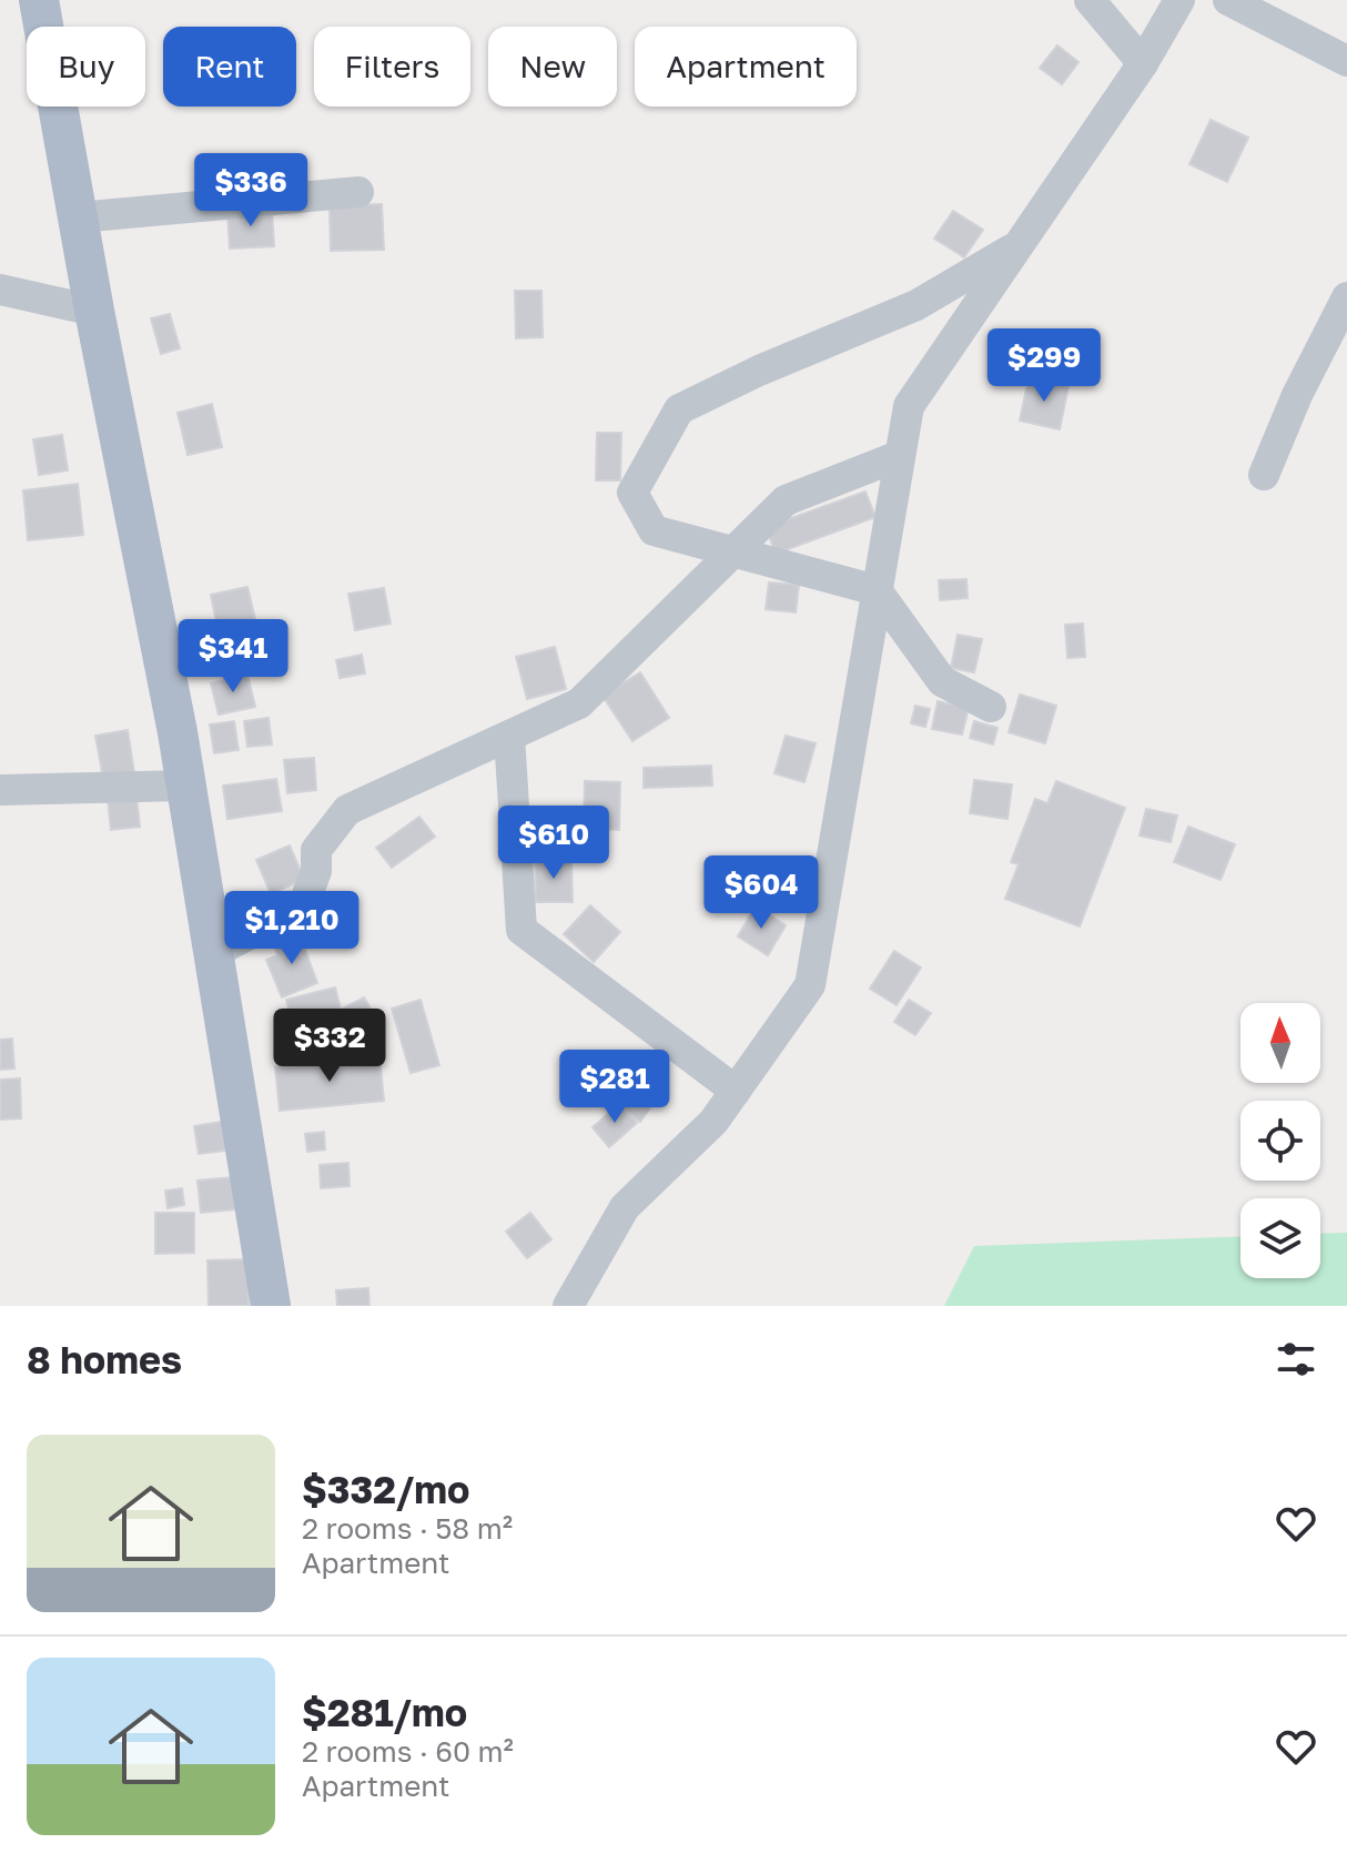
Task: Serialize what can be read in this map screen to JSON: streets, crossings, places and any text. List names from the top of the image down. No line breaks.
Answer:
{"north":"top","page":{"chip":["Buy","Rent","Filters","New","Apartment"],"price":["$336","$299","$341","$610","$604","$1,210","$332","$281"],"heading":"8 homes","list":[{"name":"$332/mo","note":"2 rooms · 58 m² · Apartment"},{"name":"$281/mo","note":"2 rooms · 60 m² · Apartment"}]}}
